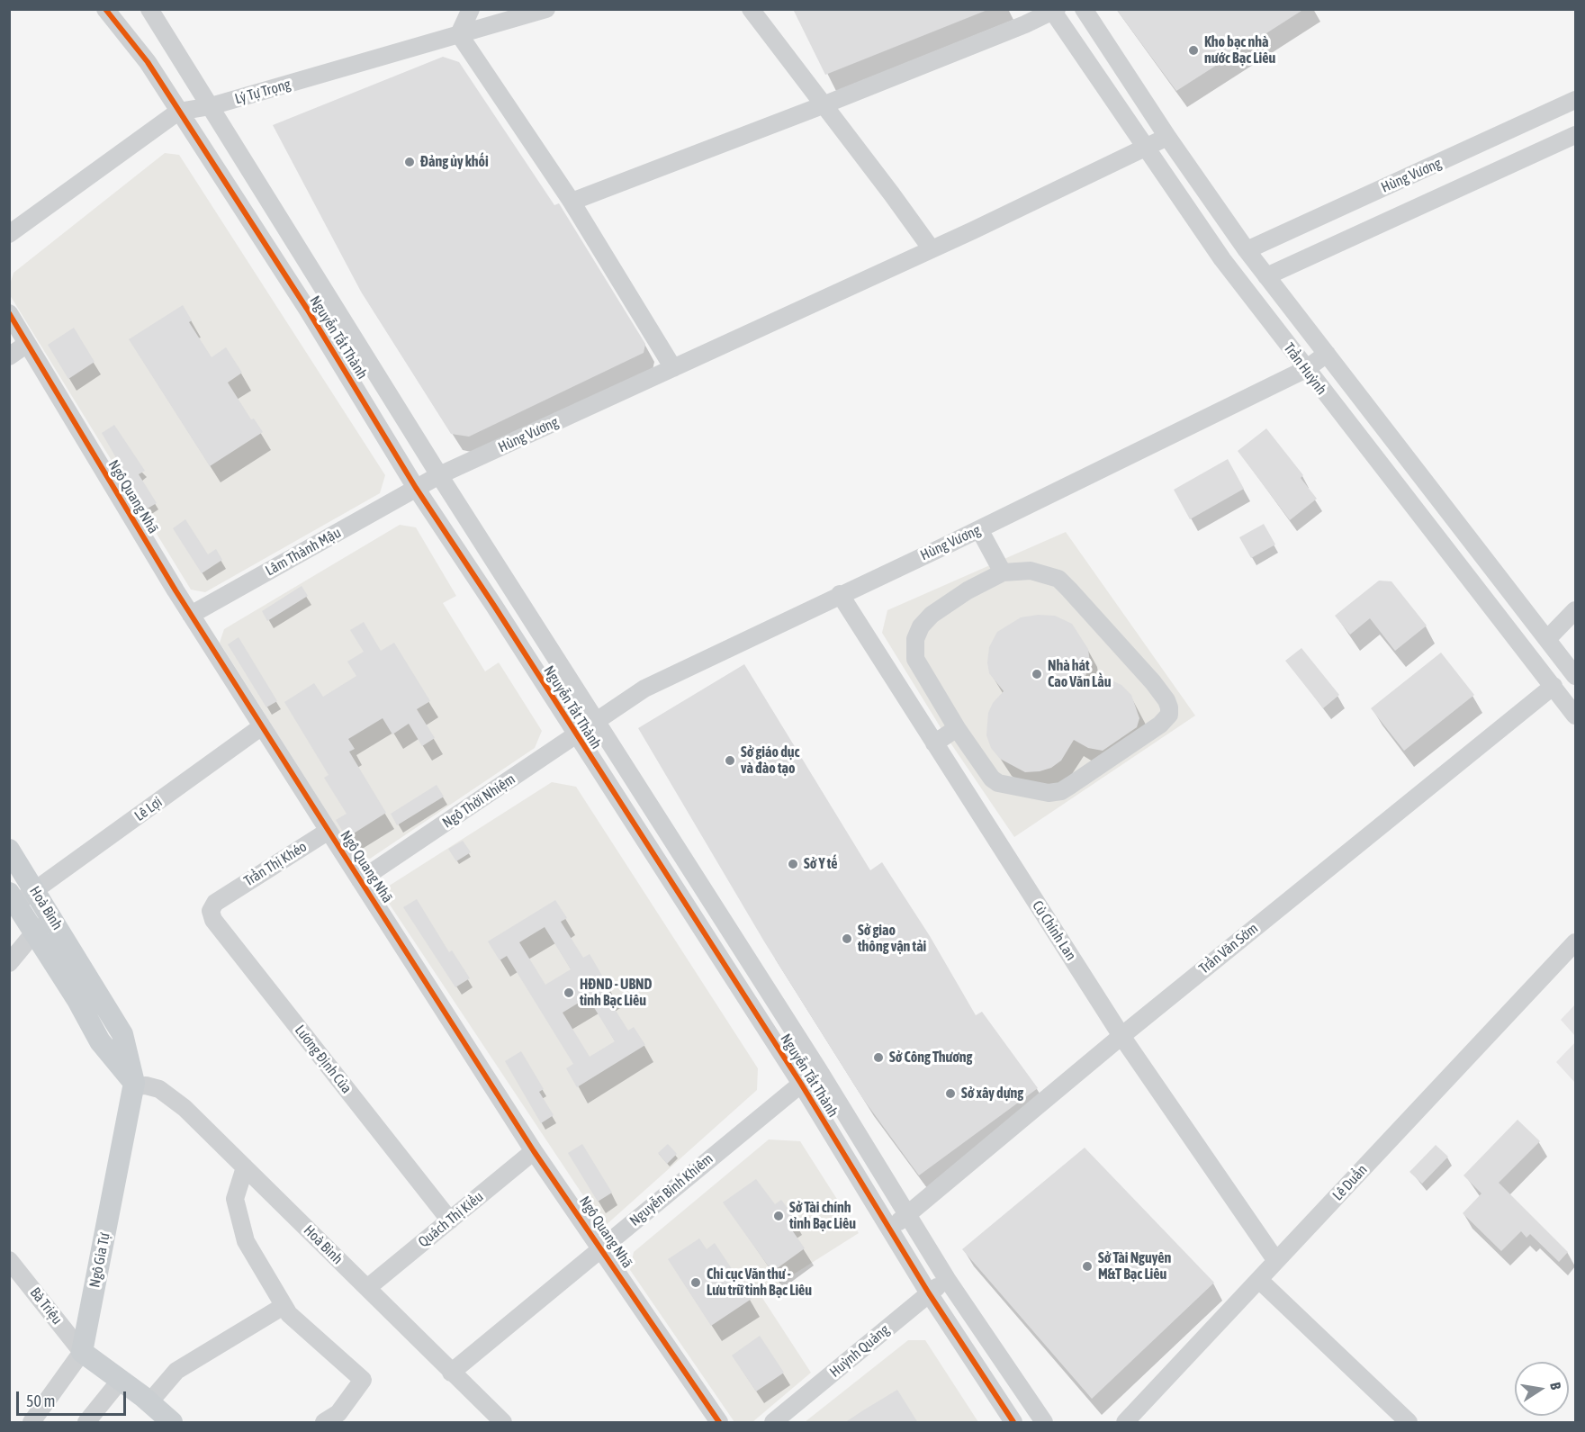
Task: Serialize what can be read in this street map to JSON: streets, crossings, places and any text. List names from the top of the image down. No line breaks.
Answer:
{"streets":{"main road":["Hoà Bình","Ngô Gia Tự"],"street":["Lý Tự Trọng","Hùng Vương","Nguyễn Tất Thành","Trần Huỳnh","Ngô Quang Nhã","Lâm Thành Mậu","Ngô Thời Nhiệm","Lê Lợi","Trần Thị Khéo","Cù Chính Lan","Trần Văn Sớm","Lương Định Của","Lê Duẩn","Nguyễn Bỉnh Khiêm","Quách Thị Kiều","Bà Triệu","Huỳnh Quảng"]},"crossings":[["Lý Tự Trọng","Nguyễn Tất Thành"],["Hùng Vương","Nguyễn Tất Thành"],["Hùng Vương","Trần Huỳnh"],["Hùng Vương","Lâm Thành Mậu"],["Hùng Vương","Ngô Thời Nhiệm"],["Hùng Vương","Cù Chính Lan"],["Nguyễn Tất Thành","Lâm Thành Mậu"],["Nguyễn Tất Thành","Ngô Thời Nhiệm"],["Nguyễn Tất Thành","Trần Văn Sớm"],["Nguyễn Tất Thành","Nguyễn Bỉnh Khiêm"],["Nguyễn Tất Thành","Huỳnh Quảng"],["Trần Huỳnh","Trần Văn Sớm"],["Ngô Quang Nhã","Lâm Thành Mậu"],["Ngô Quang Nhã","Ngô Thời Nhiệm"],["Ngô Quang Nhã","Lê Lợi"],["Ngô Quang Nhã","Trần Thị Khéo"],["Ngô Quang Nhã","Nguyễn Bỉnh Khiêm"],["Ngô Quang Nhã","Quách Thị Kiều"],["Lê Lợi","Hoà Bình"],["Trần Thị Khéo","Lương Định Của"],["Hoà Bình","Nguyễn Bỉnh Khiêm"],["Hoà Bình","Quách Thị Kiều"],["Hoà Bình","Ngô Gia Tự"],["Cù Chính Lan","Trần Văn Sớm"],["Cù Chính Lan","Lê Duẩn"],["Lương Định Của","Quách Thị Kiều"],["Ngô Gia Tự","Bà Triệu"]],"places":["Kho bạc nhà nước Bạc Liêu","Đảng ủy khối","Nhà hát Cao Văn Lầu","Sở giáo dục và đào tạo","Sở Y tế","Sở giao thông vận tải","HĐND - UBND tỉnh Bạc Liêu","Sở Công Thương","Sở xây dựng","Sở Tài chính tỉnh Bạc Liêu","Sở Tài Nguyên M&T Bạc Liêu","Chi cục Văn thư - Lưu trữ tỉnh Bạc Liêu"],"scale_bar":"50 m","north":"right"}
